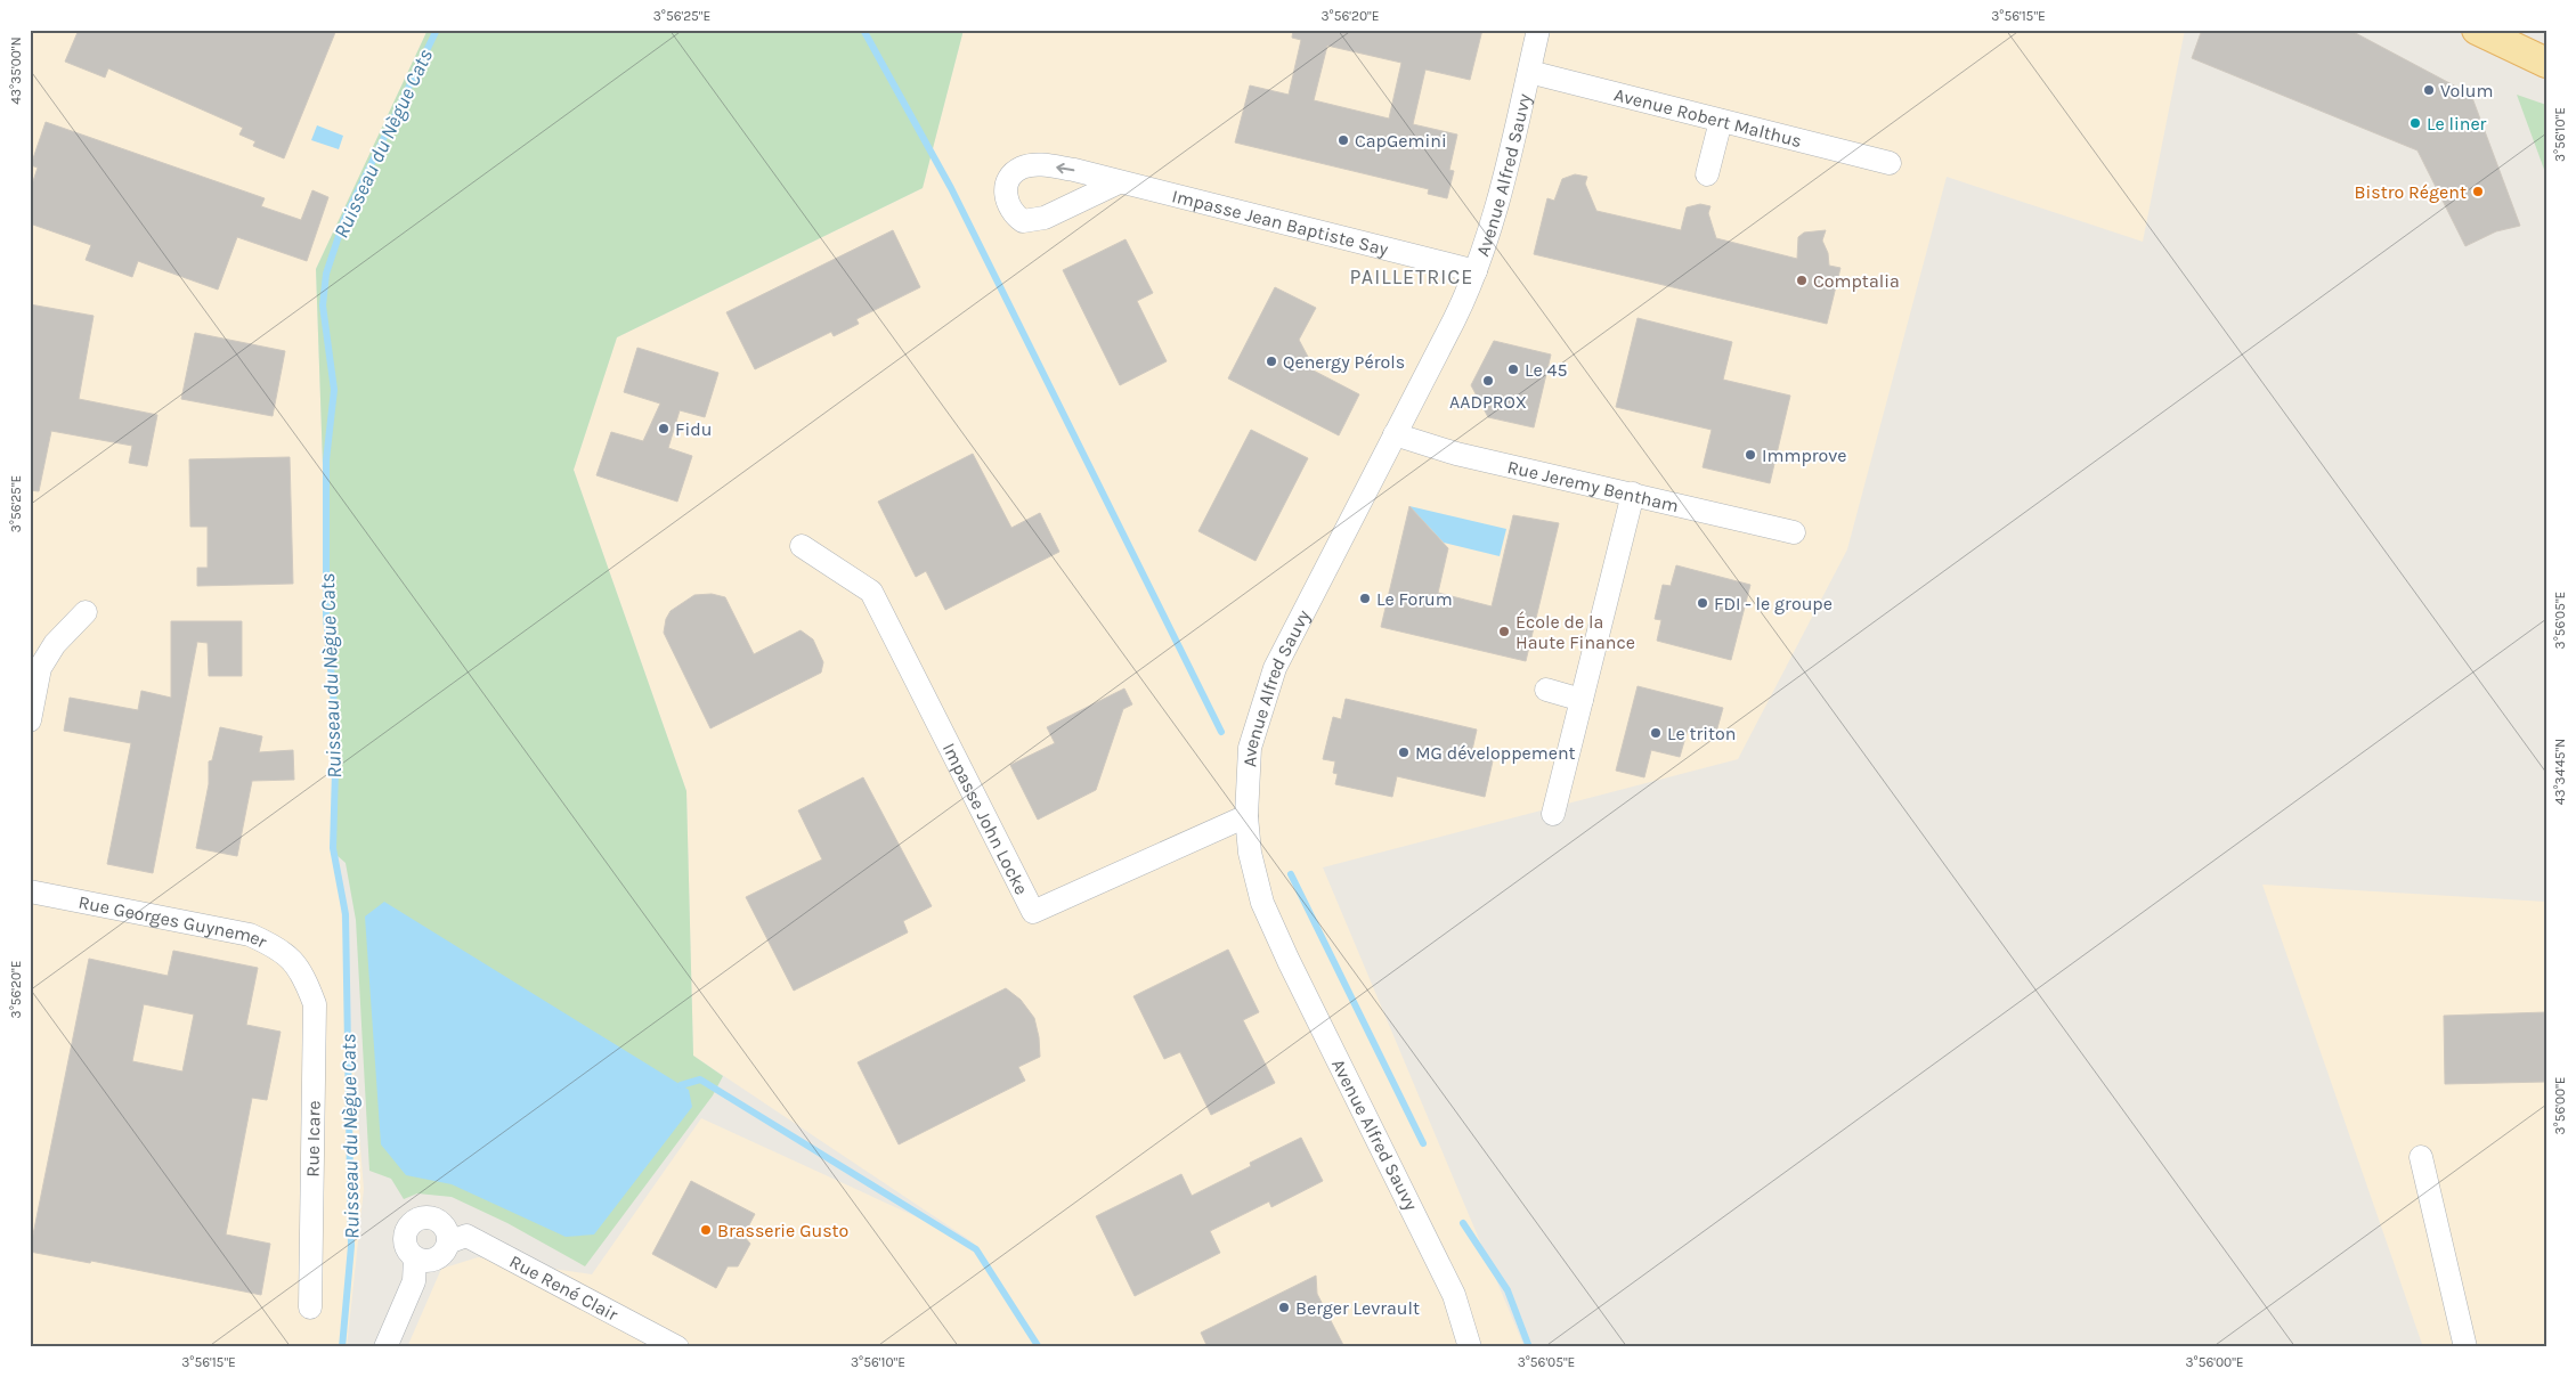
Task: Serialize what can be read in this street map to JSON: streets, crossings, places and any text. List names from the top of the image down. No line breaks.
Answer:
{"streets":{"street":["Avenue Robert Malthus","Avenue Alfred Sauvy","Impasse Jean Baptiste Say","Rue Jeremy Bentham","Impasse John Locke","Rue Georges Guynemer","Rue Icare","Rue René Clair"]},"crossings":[["Avenue Robert Malthus","Avenue Alfred Sauvy"],["Avenue Alfred Sauvy","Impasse Jean Baptiste Say"],["Avenue Alfred Sauvy","Rue Jeremy Bentham"],["Avenue Alfred Sauvy","Impasse John Locke"],["Rue Georges Guynemer","Rue Icare"]],"districts":["PAILLETRICE"],"water":["Ruisseau du Nègue Cats"],"places":["Volum","Le liner","CapGemini","Bistro Régent","Comptalia","Qenergy Pérols","Le 45","AADPROX","Fidu","Immprove","Le Forum","FDI - le groupe","École de la Haute Finance","Le triton","MG développement","Brasserie Gusto","Berger Levrault"],"coordinates":["3°56'25\"E","3°56'20\"E","3°56'15\"E","43°35'00\"N","3°56'10\"E","3°56'05\"E","43°34'45\"N","3°56'00\"E"]}
